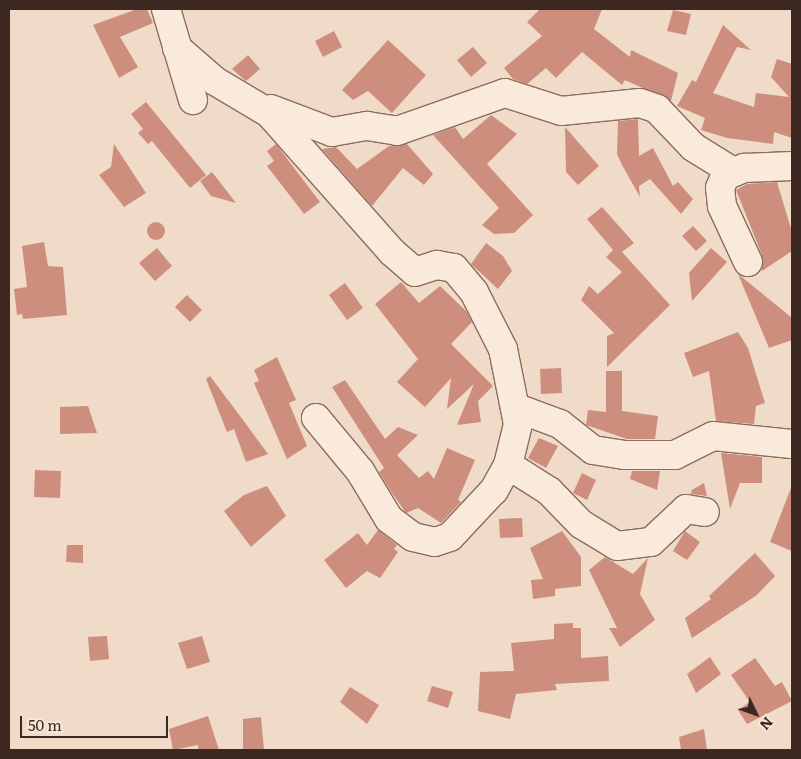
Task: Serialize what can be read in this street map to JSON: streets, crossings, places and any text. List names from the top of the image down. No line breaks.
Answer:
{"scale_bar":"50 m","north":"bottom right"}
